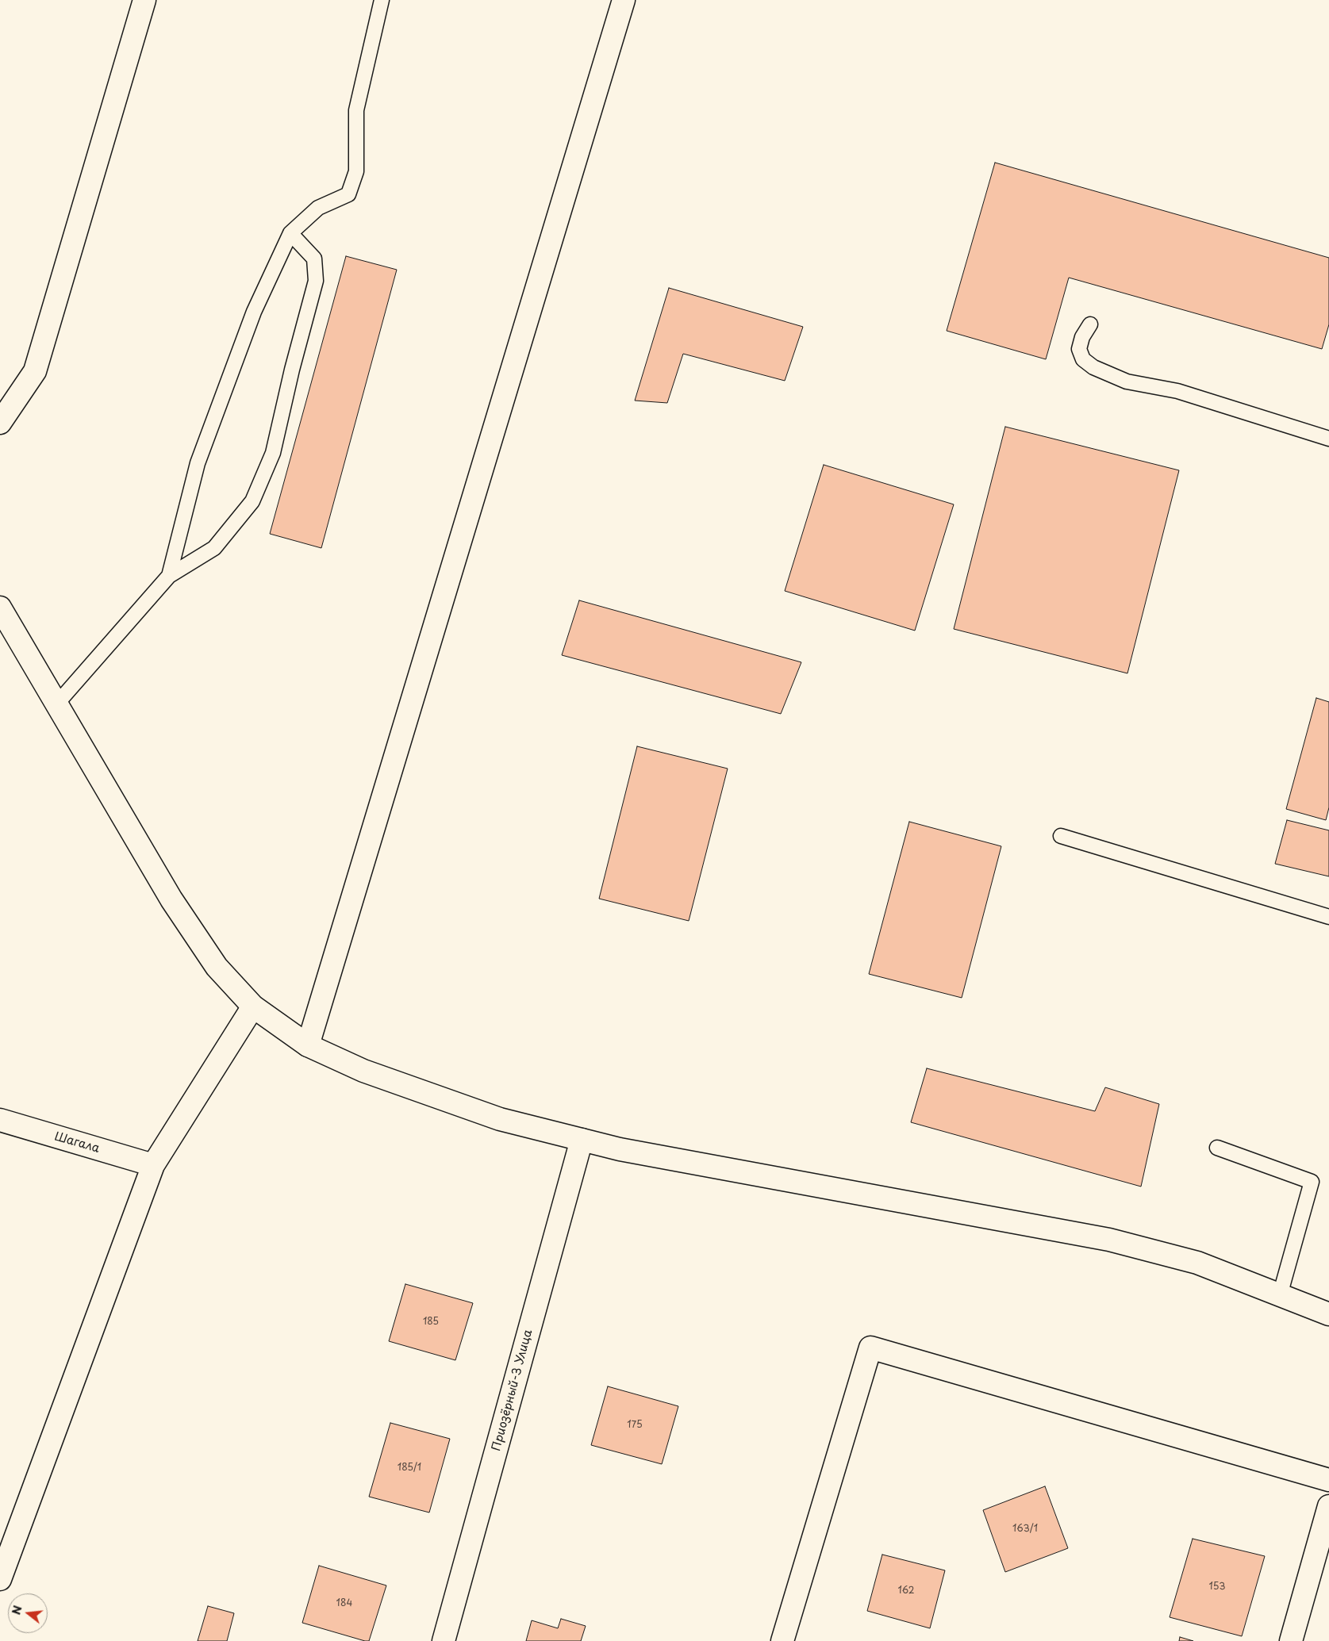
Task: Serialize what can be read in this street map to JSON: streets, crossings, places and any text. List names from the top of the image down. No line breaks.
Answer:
{"streets":{"street":["Шагала","Приозёрный-3 Улица"]},"house_numbers":["185","175","185/1","163/1","153","162","184"],"north":"left"}
